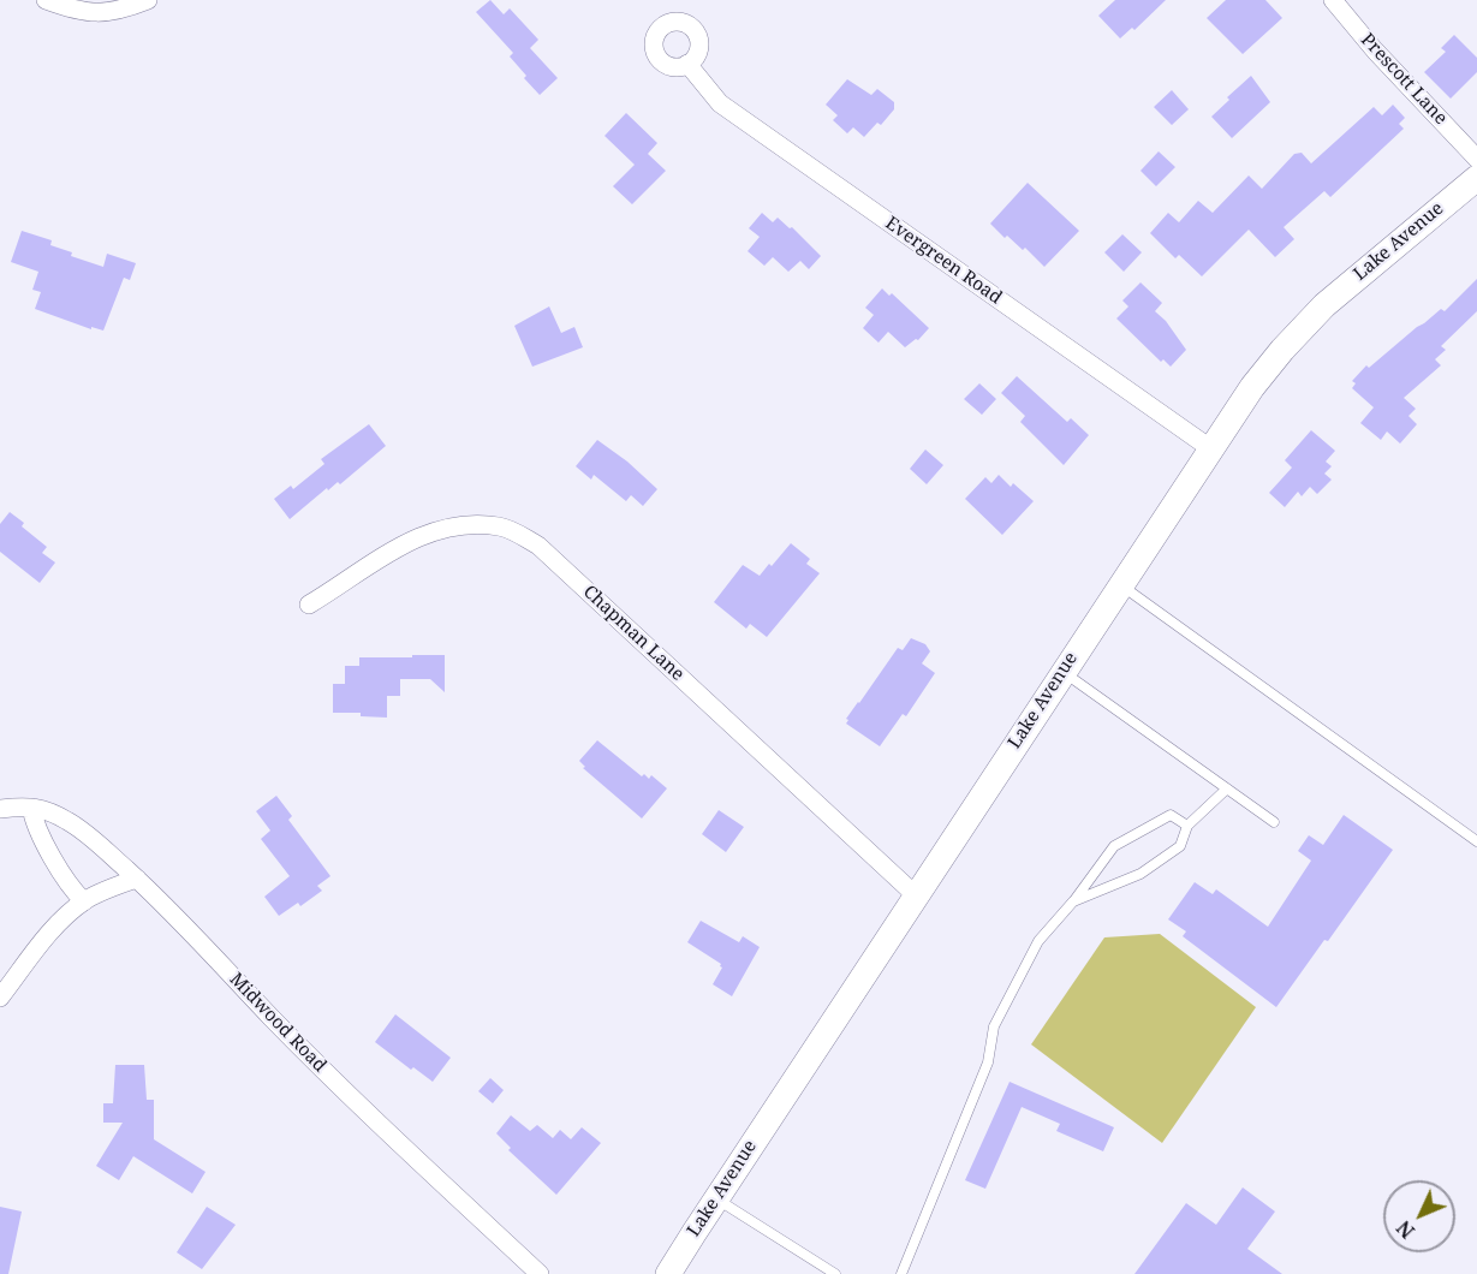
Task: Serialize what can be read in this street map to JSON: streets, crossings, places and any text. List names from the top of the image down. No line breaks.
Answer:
{"streets":{"main road":["Lake Avenue"],"street":["Prescott Lane","Evergreen Road","Chapman Lane","Midwood Road"]},"crossings":[["Lake Avenue","Evergreen Road"],["Lake Avenue","Chapman Lane"]],"north":"bottom left"}
